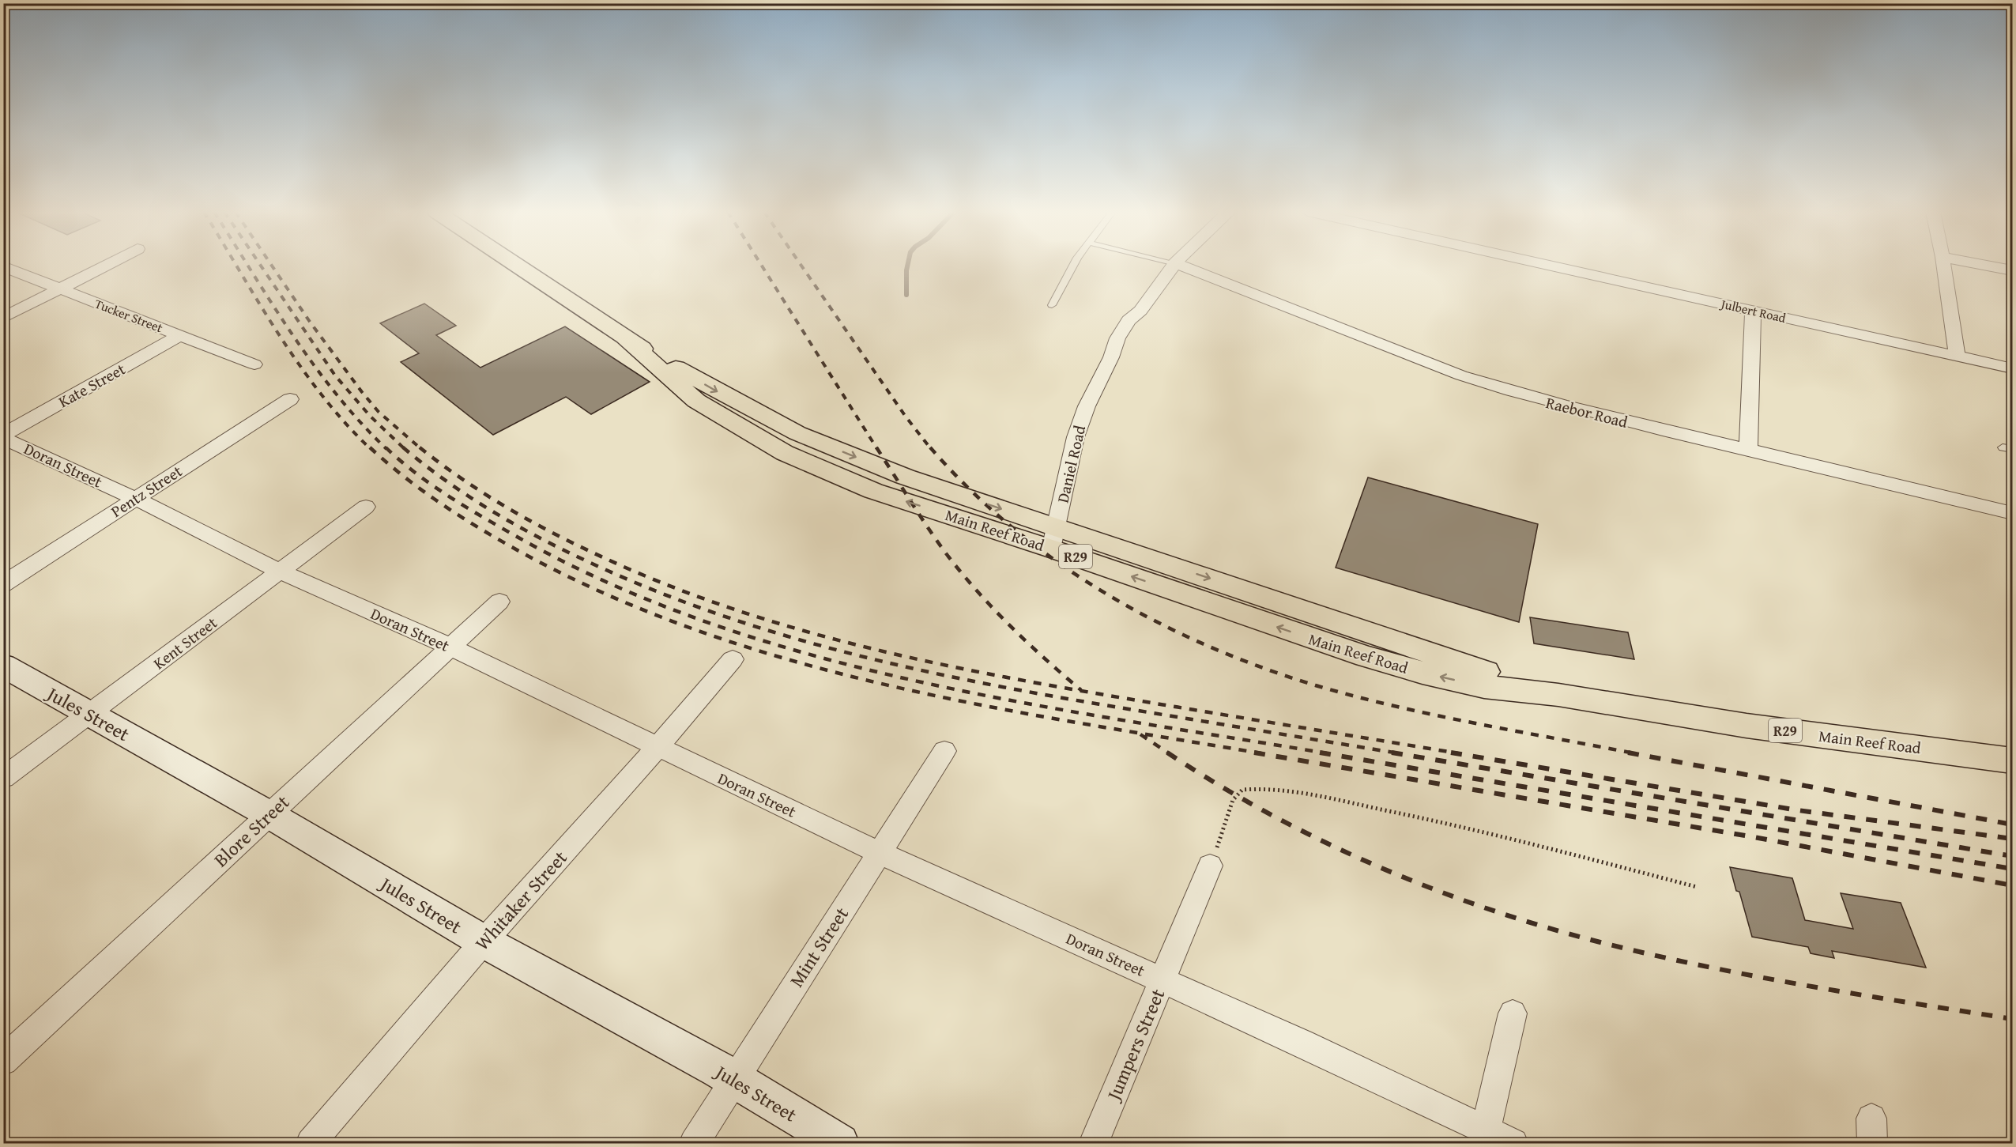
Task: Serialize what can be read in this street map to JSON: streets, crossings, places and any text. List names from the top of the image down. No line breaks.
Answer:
{"streets":{"main road":["Main Reef Road","R29","Jules Street"],"street":["Julbert Road","Tucker Street","Kate Street","Raebor Road","Daniel Road","Doran Street","Pentz Street","Kent Street","Blore Street","Whitaker Street","Mint Street","Jumpers Street"]},"crossings":[["Tucker Street","Kate Street"],["Kate Street","Doran Street"],["Daniel Road","Main Reef Road"],["Doran Street","Pentz Street"],["Doran Street","Kent Street"],["Doran Street","Blore Street"],["Doran Street","Whitaker Street"],["Doran Street","Mint Street"],["Doran Street","Jumpers Street"],["Kent Street","Jules Street"],["Jules Street","Blore Street"],["Jules Street","Whitaker Street"],["Jules Street","Mint Street"]]}
